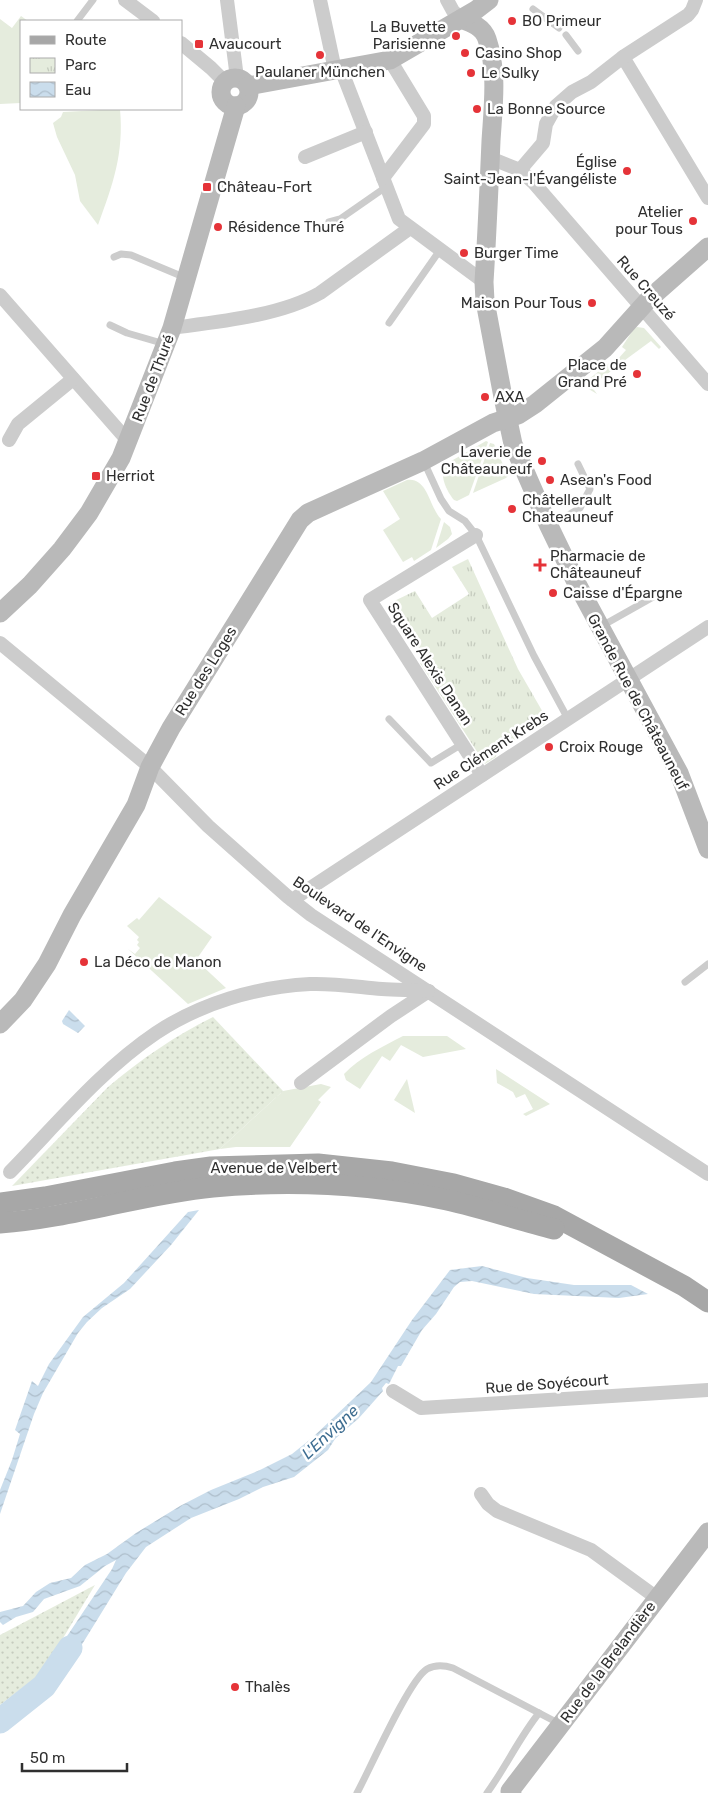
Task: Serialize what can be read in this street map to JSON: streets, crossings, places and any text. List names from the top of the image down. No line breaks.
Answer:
{"streets":{"main road":["Rue de Thuré","Rue des Loges","Grande Rue de Châteauneuf","Avenue de Velbert","Rue de la Brelandière"],"street":["Rue Creuzé","Square Alexis Danan","Rue Clément Krebs","Boulevard de l'Envigne","Rue de Soyécourt"]},"crossings":[["Rue Creuzé","Rue des Loges"],["Rue Creuzé","Grande Rue de Châteauneuf"],["Square Alexis Danan","Rue Clément Krebs"],["Rue des Loges","Grande Rue de Châteauneuf"],["Rue des Loges","Boulevard de l'Envigne"],["Grande Rue de Châteauneuf","Rue Clément Krebs"],["Rue Clément Krebs","Boulevard de l'Envigne"]],"water":["L'Envigne"],"places":{"other":["BO Primeur","La Buvette Parisienne","Casino Shop","Paulaner München","Le Sulky","La Bonne Source","Église Saint-Jean-l'Évangéliste","Atelier pour Tous","Résidence Thuré","Burger Time","Maison Pour Tous","Place de Grand Pré","AXA","Laverie de Châteauneuf","Asean's Food","Châtellerault Chateauneuf","Caisse d'Épargne","Croix Rouge","La Déco de Manon","Thalès"],"transit":["Avaucourt","Château-Fort","Herriot"],"health":["Pharmacie de Châteauneuf"]},"legend":["Route","Parc","Eau"],"scale_bar":"50 m"}
